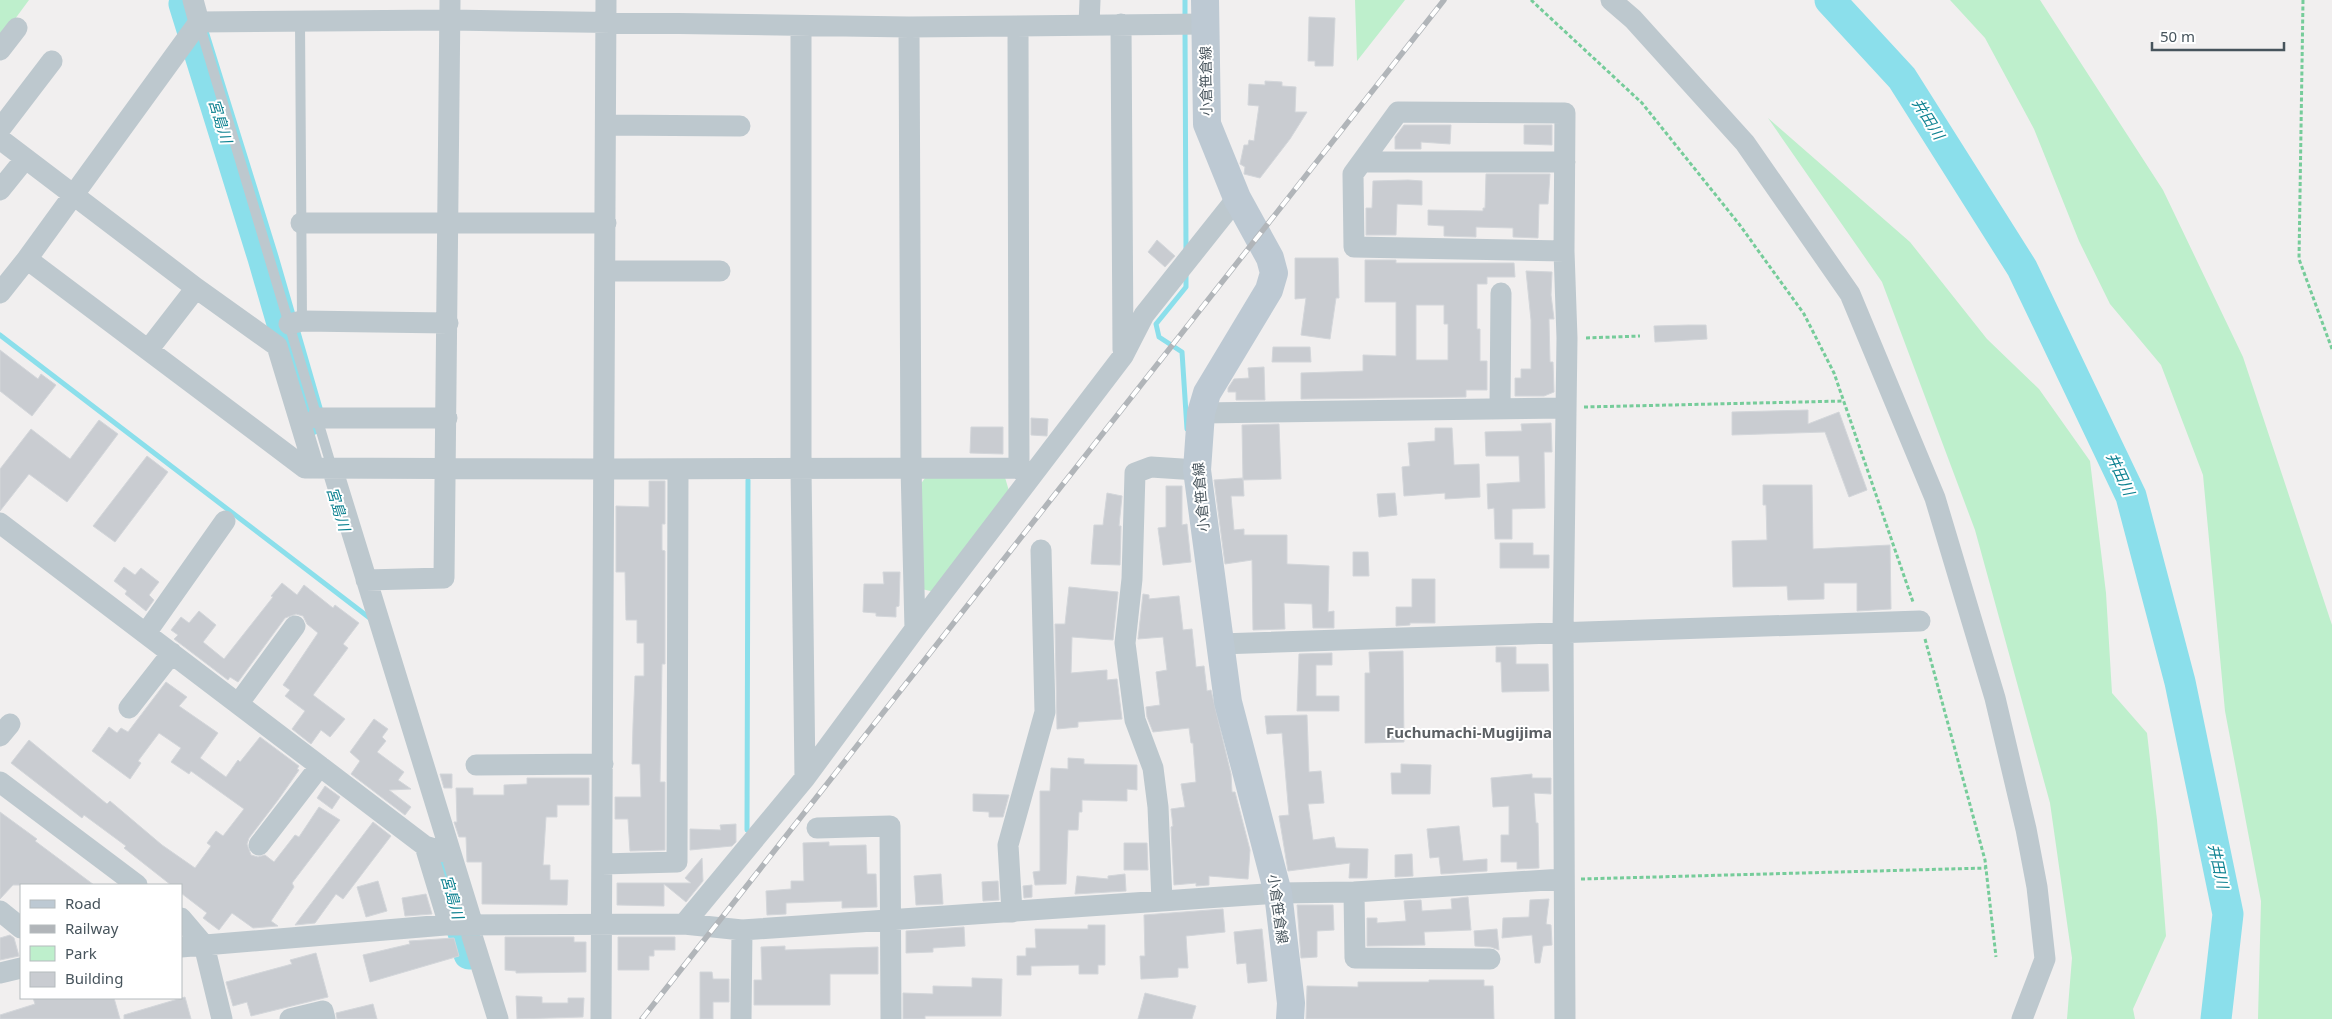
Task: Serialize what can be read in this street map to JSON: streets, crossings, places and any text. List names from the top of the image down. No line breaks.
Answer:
{"streets":{"main road":["小倉笹倉線"]},"districts":["Fuchumachi-Mugijima"],"water":["井田川","宮島川"],"legend":["Road","Railway","Park","Building"],"scale_bar":"50 m"}
